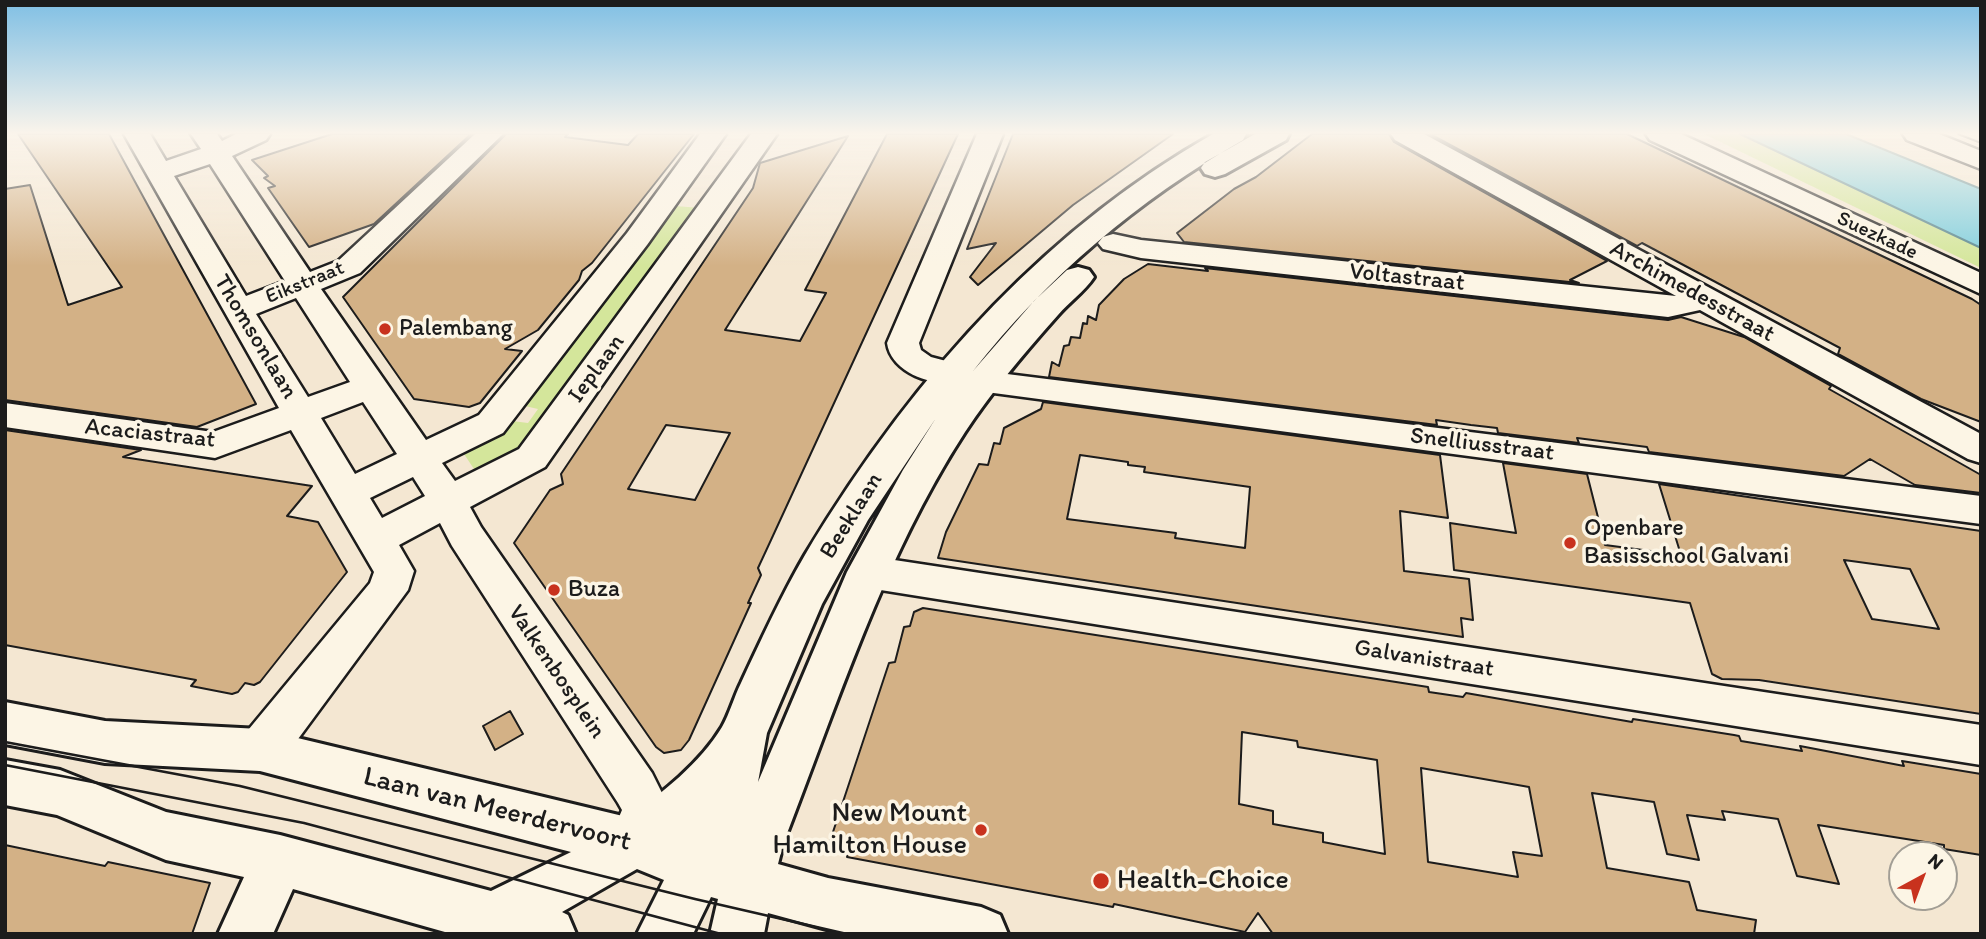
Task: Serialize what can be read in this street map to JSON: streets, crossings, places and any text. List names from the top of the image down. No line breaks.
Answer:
{"streets":{"street":["Suezkade","Voltastraat","Eikstraat","Archimedesstraat","Thomsonlaan","Ieplaan","Acaciastraat","Snelliusstraat","Beeklaan","Galvanistraat","Valkenbosplein","Laan van Meerdervoort"]},"crossings":[["Voltastraat","Archimedesstraat"],["Eikstraat","Thomsonlaan"],["Thomsonlaan","Ieplaan"],["Thomsonlaan","Acaciastraat"],["Ieplaan","Valkenbosplein"],["Snelliusstraat","Beeklaan"],["Beeklaan","Galvanistraat"],["Beeklaan","Laan van Meerdervoort"],["Valkenbosplein","Laan van Meerdervoort"]],"places":["Palembang","Openbare Basisschool Galvani","Buza","New Mount Hamilton House","Health-Choice"],"north":"top right"}
